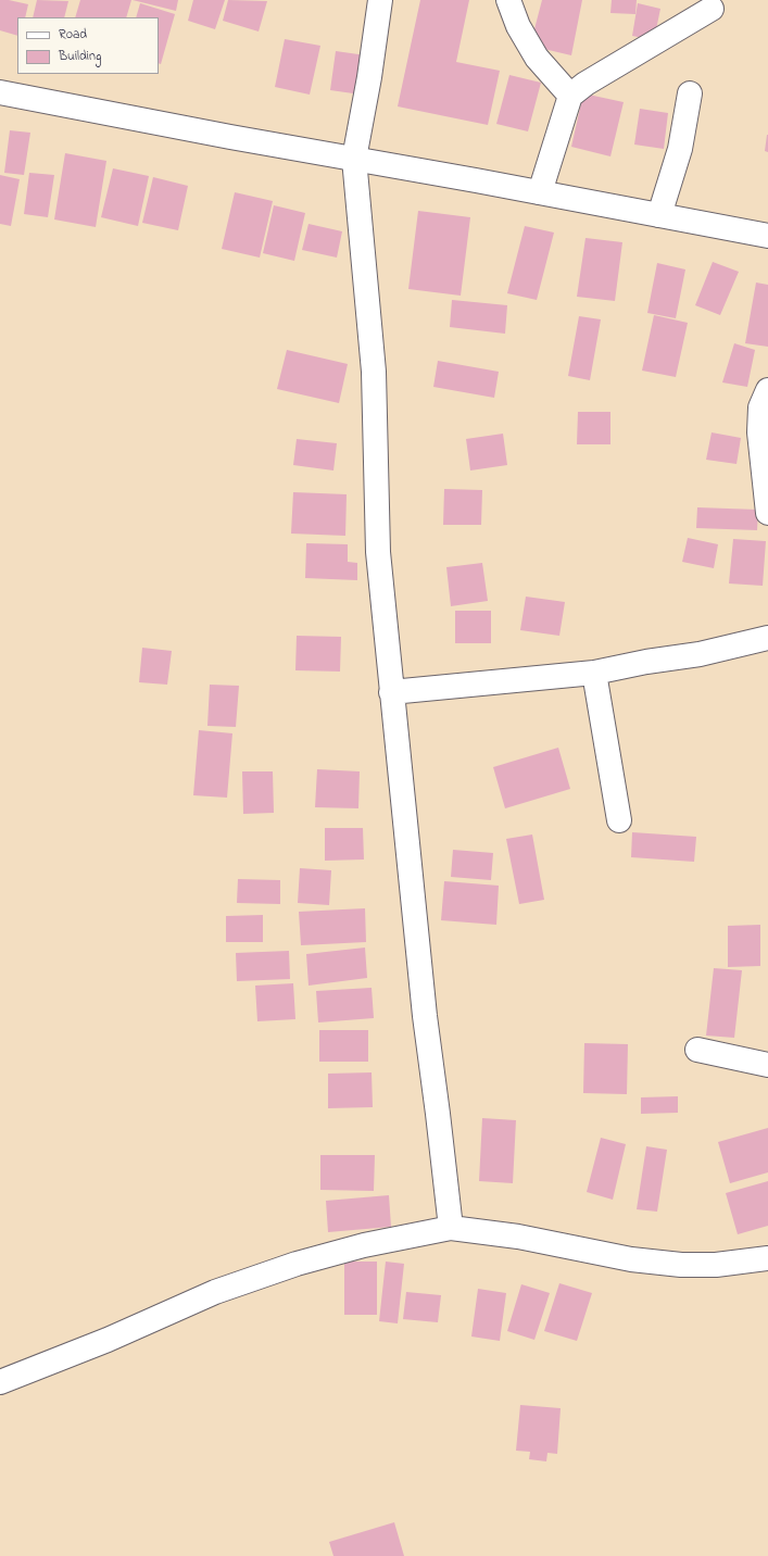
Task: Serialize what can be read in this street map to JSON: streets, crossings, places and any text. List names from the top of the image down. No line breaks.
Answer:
{"legend":["Road","Building"]}
